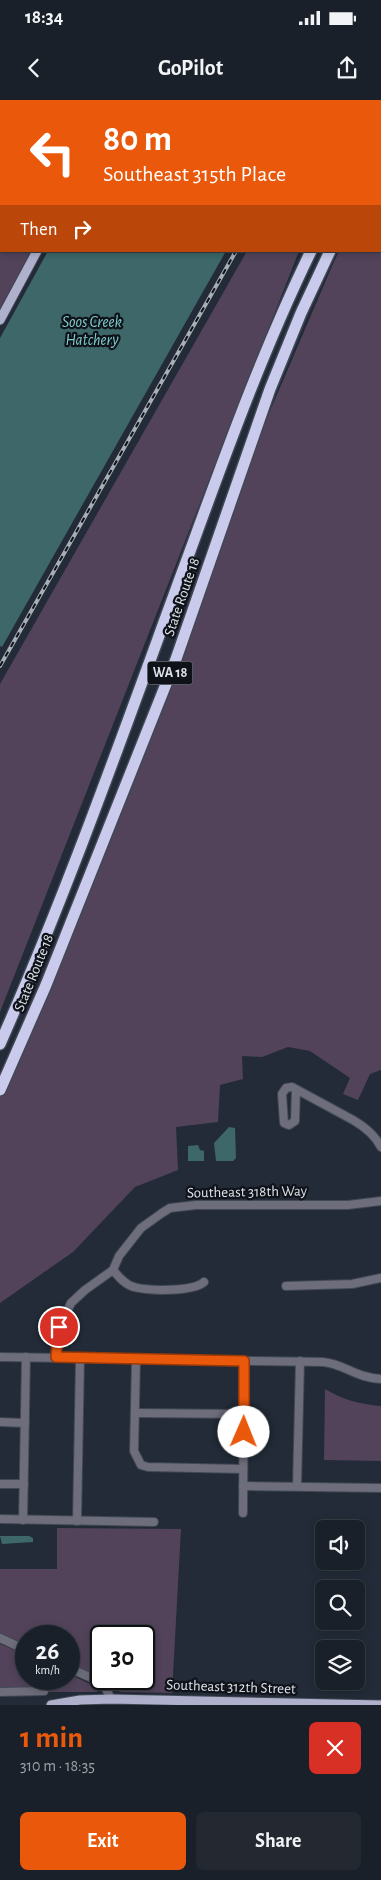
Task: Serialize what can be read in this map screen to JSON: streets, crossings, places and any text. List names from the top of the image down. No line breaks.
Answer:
{"streets":{"highway":["State Route 18","WA 18"],"main road":["Southeast 312th Street"],"street":["Southeast 318th Way"]},"water":["Soos Creek Hatchery"],"page":{"status":"18:34","header":"GoPilot","turn":["80 m","Southeast 315th Place"],"then":"Then","speed":"26 km/h","limit":"30","heading":["1 min","310 m · 18:35"],"buttons":["Exit","Share"]}}
